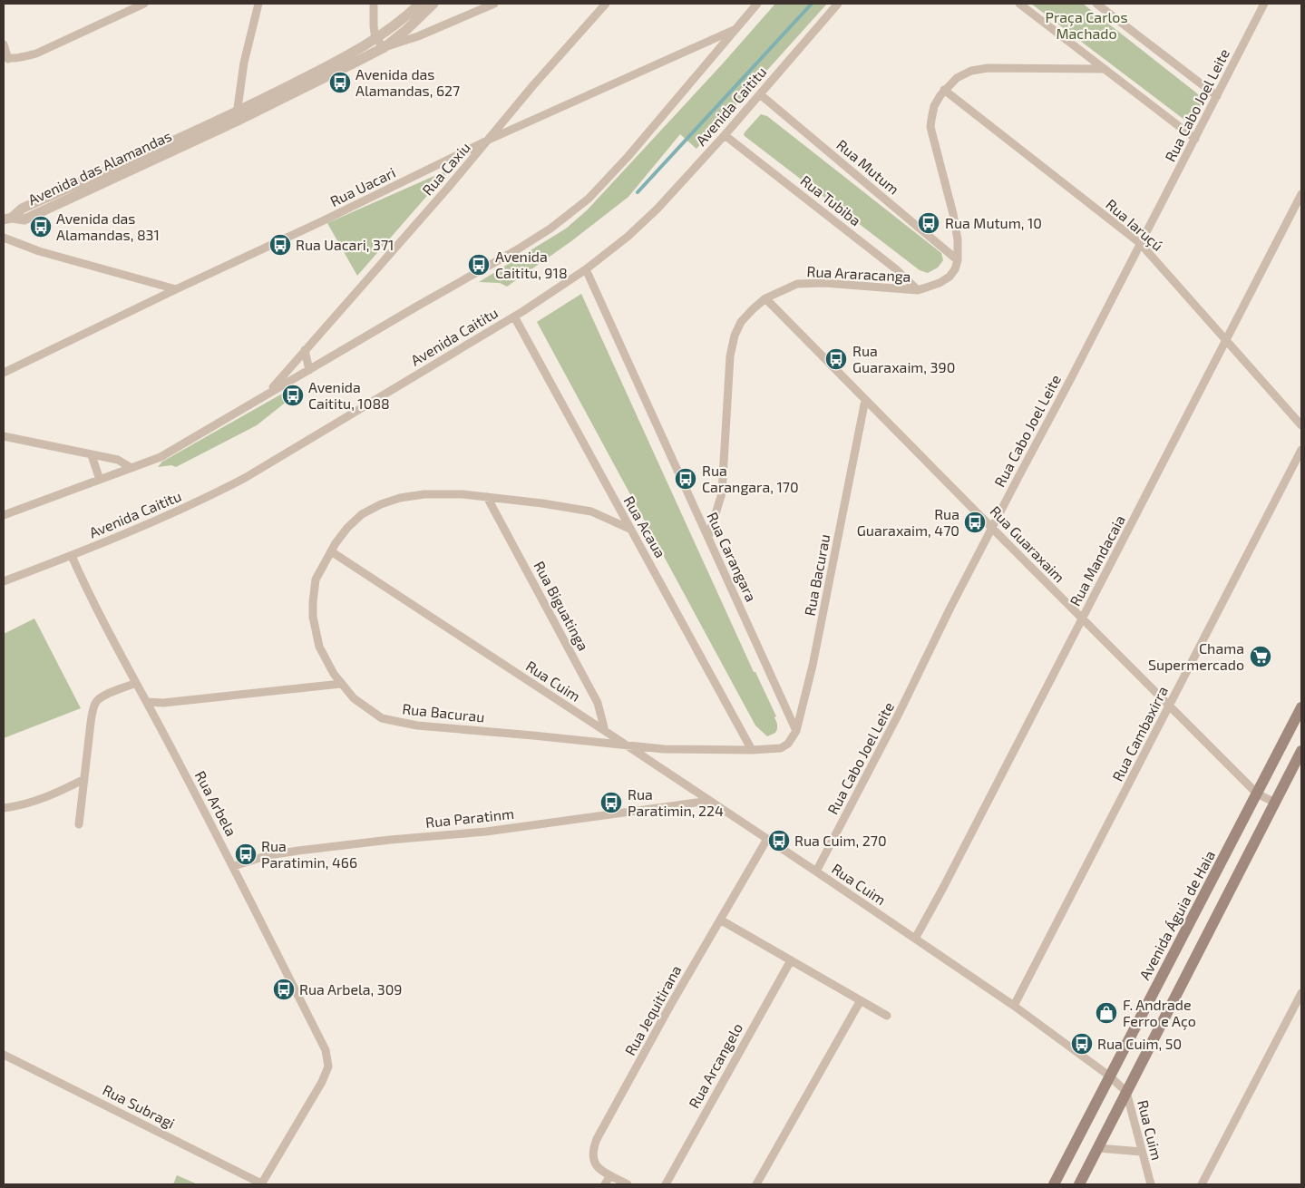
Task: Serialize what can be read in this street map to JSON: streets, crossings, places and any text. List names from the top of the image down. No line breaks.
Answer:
{"streets":{"main road":["Avenida Águia de Haia"],"street":["Rua Cabo Joel Leite","Avenida Caititu","Rua Mutum","Avenida das Alamandas","Rua Caxiu","Rua Uacari","Rua Tubiba","Rua Iaruçú","Rua Araracanga","Rua Acaua","Rua Guaraxaim","Rua Carangara","Rua Mandacaia","Rua Bacurau","Rua Biguatinga","Rua Cuim","Rua Cambaxirra","Rua Arbela","Rua Paratinm","Rua Jequitirana","Rua Arcangelo","Rua Subragi"]},"crossings":[["Rua Cabo Joel Leite","Rua Iaruçú"],["Rua Cabo Joel Leite","Rua Guaraxaim"],["Rua Cabo Joel Leite","Rua Cuim"],["Avenida Caititu","Rua Mutum"],["Avenida Caititu","Rua Tubiba"],["Avenida Caititu","Rua Acaua"],["Avenida Caititu","Rua Carangara"],["Avenida Caititu","Rua Arbela"],["Rua Mutum","Rua Araracanga"],["Rua Caxiu","Rua Uacari"],["Rua Tubiba","Rua Araracanga"],["Rua Iaruçú","Rua Mandacaia"],["Rua Araracanga","Rua Guaraxaim"],["Rua Araracanga","Rua Carangara"],["Rua Acaua","Rua Bacurau"],["Rua Guaraxaim","Rua Mandacaia"],["Rua Guaraxaim","Rua Bacurau"],["Rua Guaraxaim","Rua Cambaxirra"],["Rua Guaraxaim","Avenida Águia de Haia"],["Rua Carangara","Rua Bacurau"],["Rua Mandacaia","Rua Cuim"],["Rua Bacurau","Rua Biguatinga"],["Rua Bacurau","Rua Cuim"],["Rua Biguatinga","Rua Cuim"],["Rua Cuim","Rua Cambaxirra"],["Rua Cuim","Rua Paratinm"],["Rua Cuim","Avenida Águia de Haia"],["Rua Cuim","Rua Jequitirana"],["Rua Arbela","Rua Paratinm"],["Rua Arbela","Rua Subragi"]],"parks":["Praça Carlos Machado"],"places":{"bus stop":["Avenida das Alamandas, 627","Rua Mutum, 10","Avenida das Alamandas, 831","Rua Uacari, 371","Avenida Caititu, 918","Rua Guaraxaim, 390","Avenida Caititu, 1088","Rua Carangara, 170","Rua Guaraxaim, 470","Rua Paratimin, 224","Rua Cuim, 270","Rua Paratimin, 466","Rua Arbela, 309","Rua Cuim, 50"],"supermarket":["Chama Supermercado"],"shop":["F. Andrade Ferro e Aço"]}}
